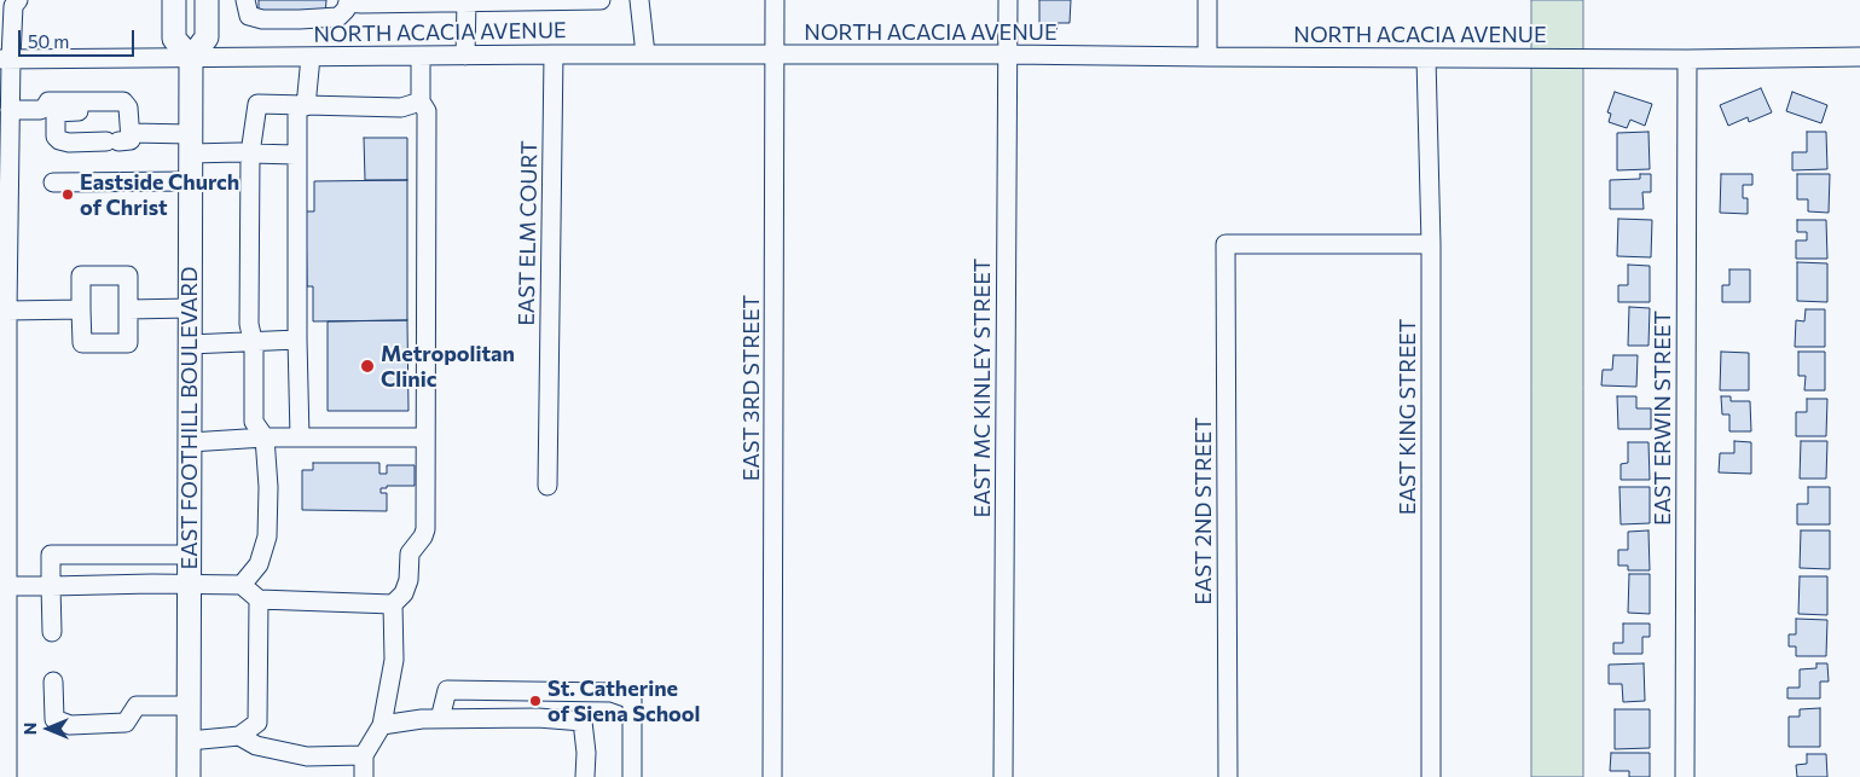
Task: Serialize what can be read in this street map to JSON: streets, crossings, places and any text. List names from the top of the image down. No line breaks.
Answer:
{"streets":{"main road":["EAST FOOTHILL BOULEVARD"],"street":["NORTH ACACIA AVENUE","EAST ELM COURT","EAST 3RD STREET","EAST MC KINLEY STREET","EAST KING STREET","EAST ERWIN STREET","EAST 2ND STREET"]},"crossings":[["NORTH ACACIA AVENUE","EAST ELM COURT"],["NORTH ACACIA AVENUE","EAST 3RD STREET"],["NORTH ACACIA AVENUE","EAST MC KINLEY STREET"],["NORTH ACACIA AVENUE","EAST KING STREET"],["NORTH ACACIA AVENUE","EAST FOOTHILL BOULEVARD"],["NORTH ACACIA AVENUE","EAST ERWIN STREET"],["EAST KING STREET","EAST 2ND STREET"]],"places":["Eastside Church of Christ","Metropolitan Clinic","St. Catherine of Siena School"],"scale_bar":"50 m","north":"left"}
